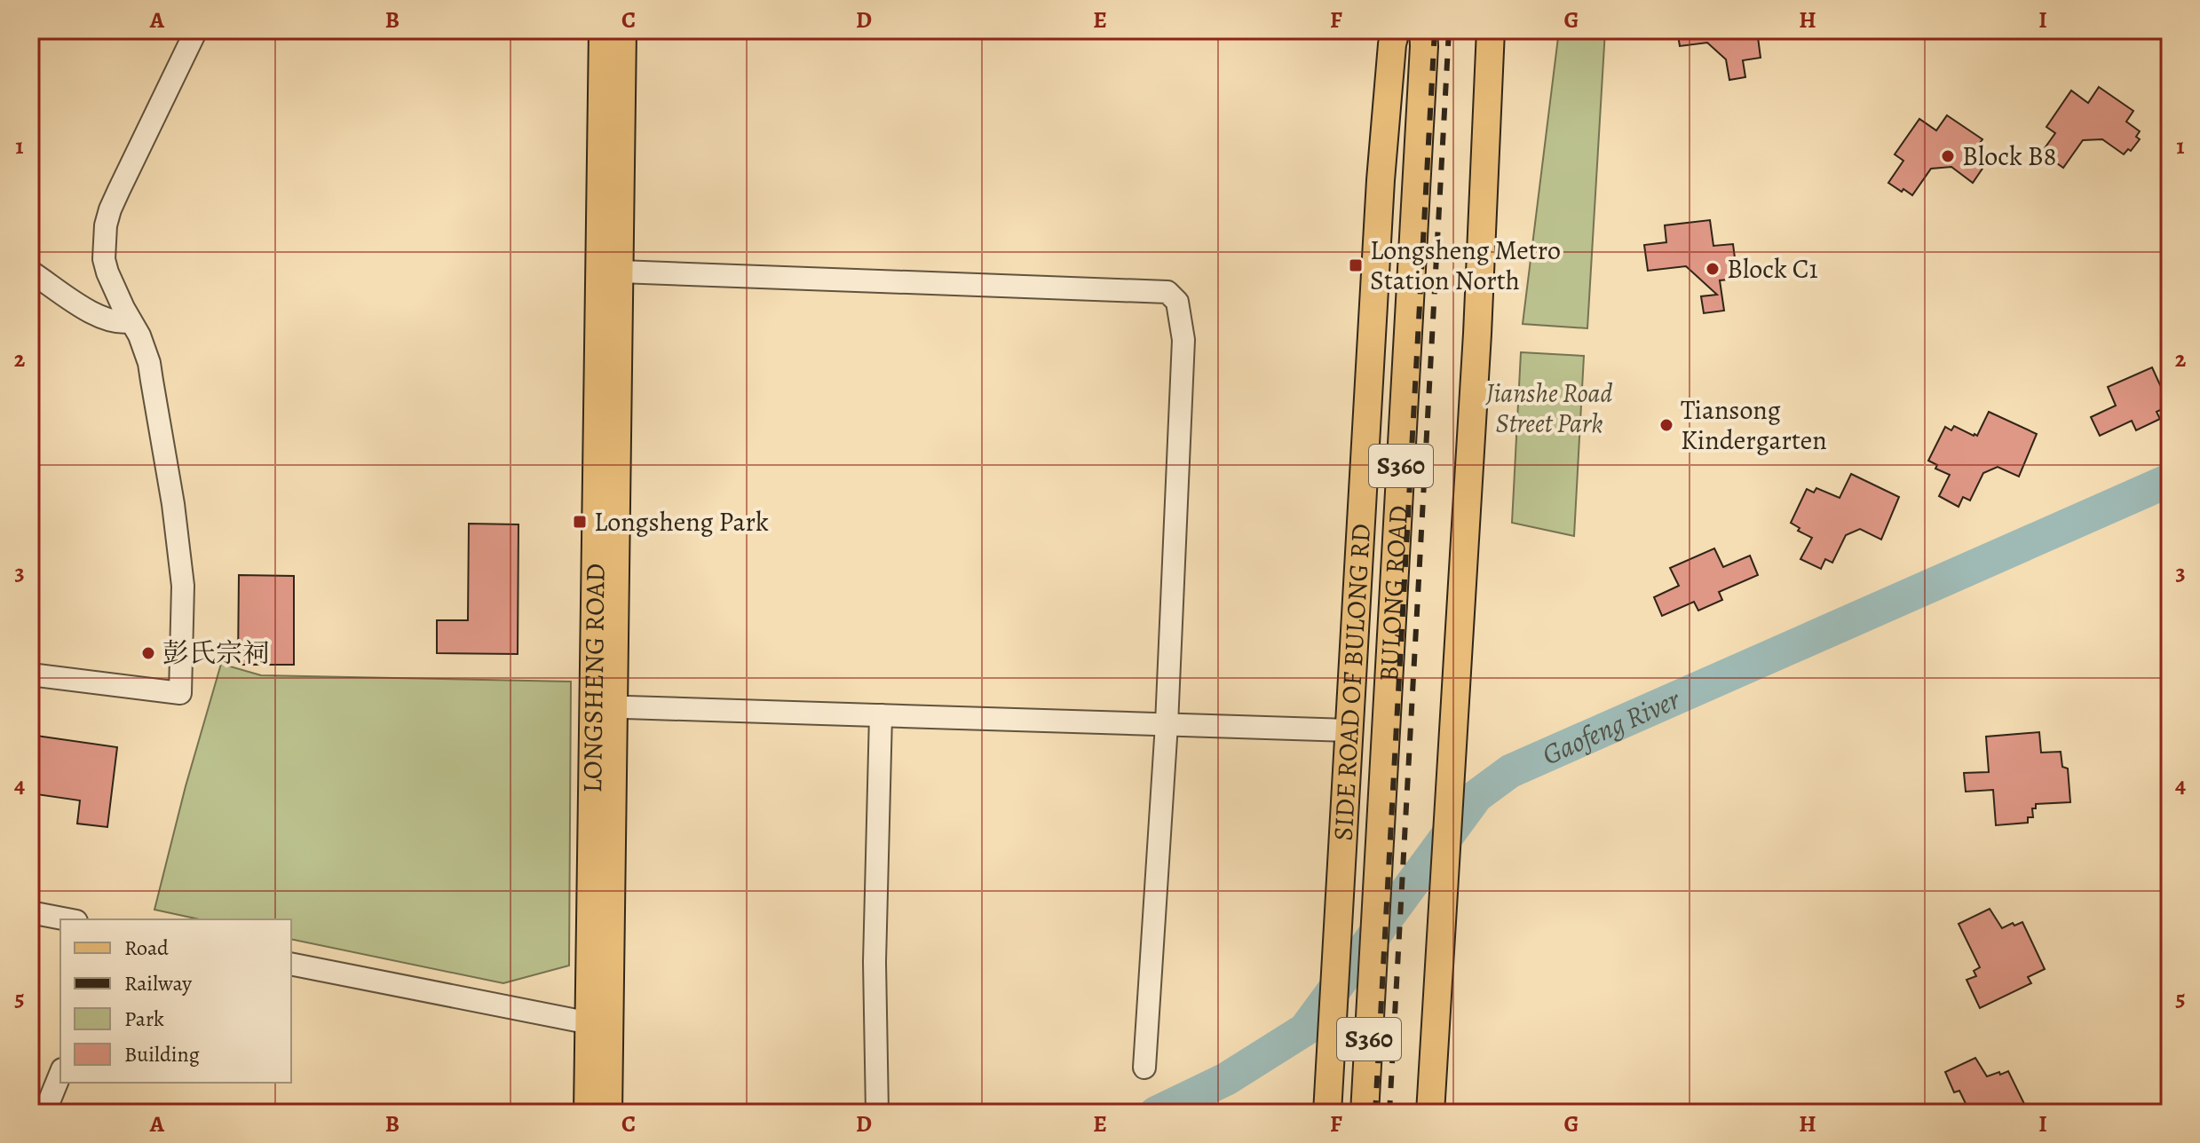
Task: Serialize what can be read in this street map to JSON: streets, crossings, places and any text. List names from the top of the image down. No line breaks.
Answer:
{"streets":{"main road":["S360","BULONG ROAD","LONGSHENG ROAD","SIDE ROAD OF BULONG RD"]},"water":["Gaofeng River"],"parks":["Jianshe Road Street Park"],"places":{"other":["Block B8","Block C1","Tiansong Kindergarten","彭氏宗祠"],"transit":["Longsheng Metro Station North","Longsheng Park"]},"legend":["Road","Railway","Park","Building"],"grid":{"columns":["A","B","C","D","E","F","G","H","I"],"rows":["1","2","3","4","5"]}}
